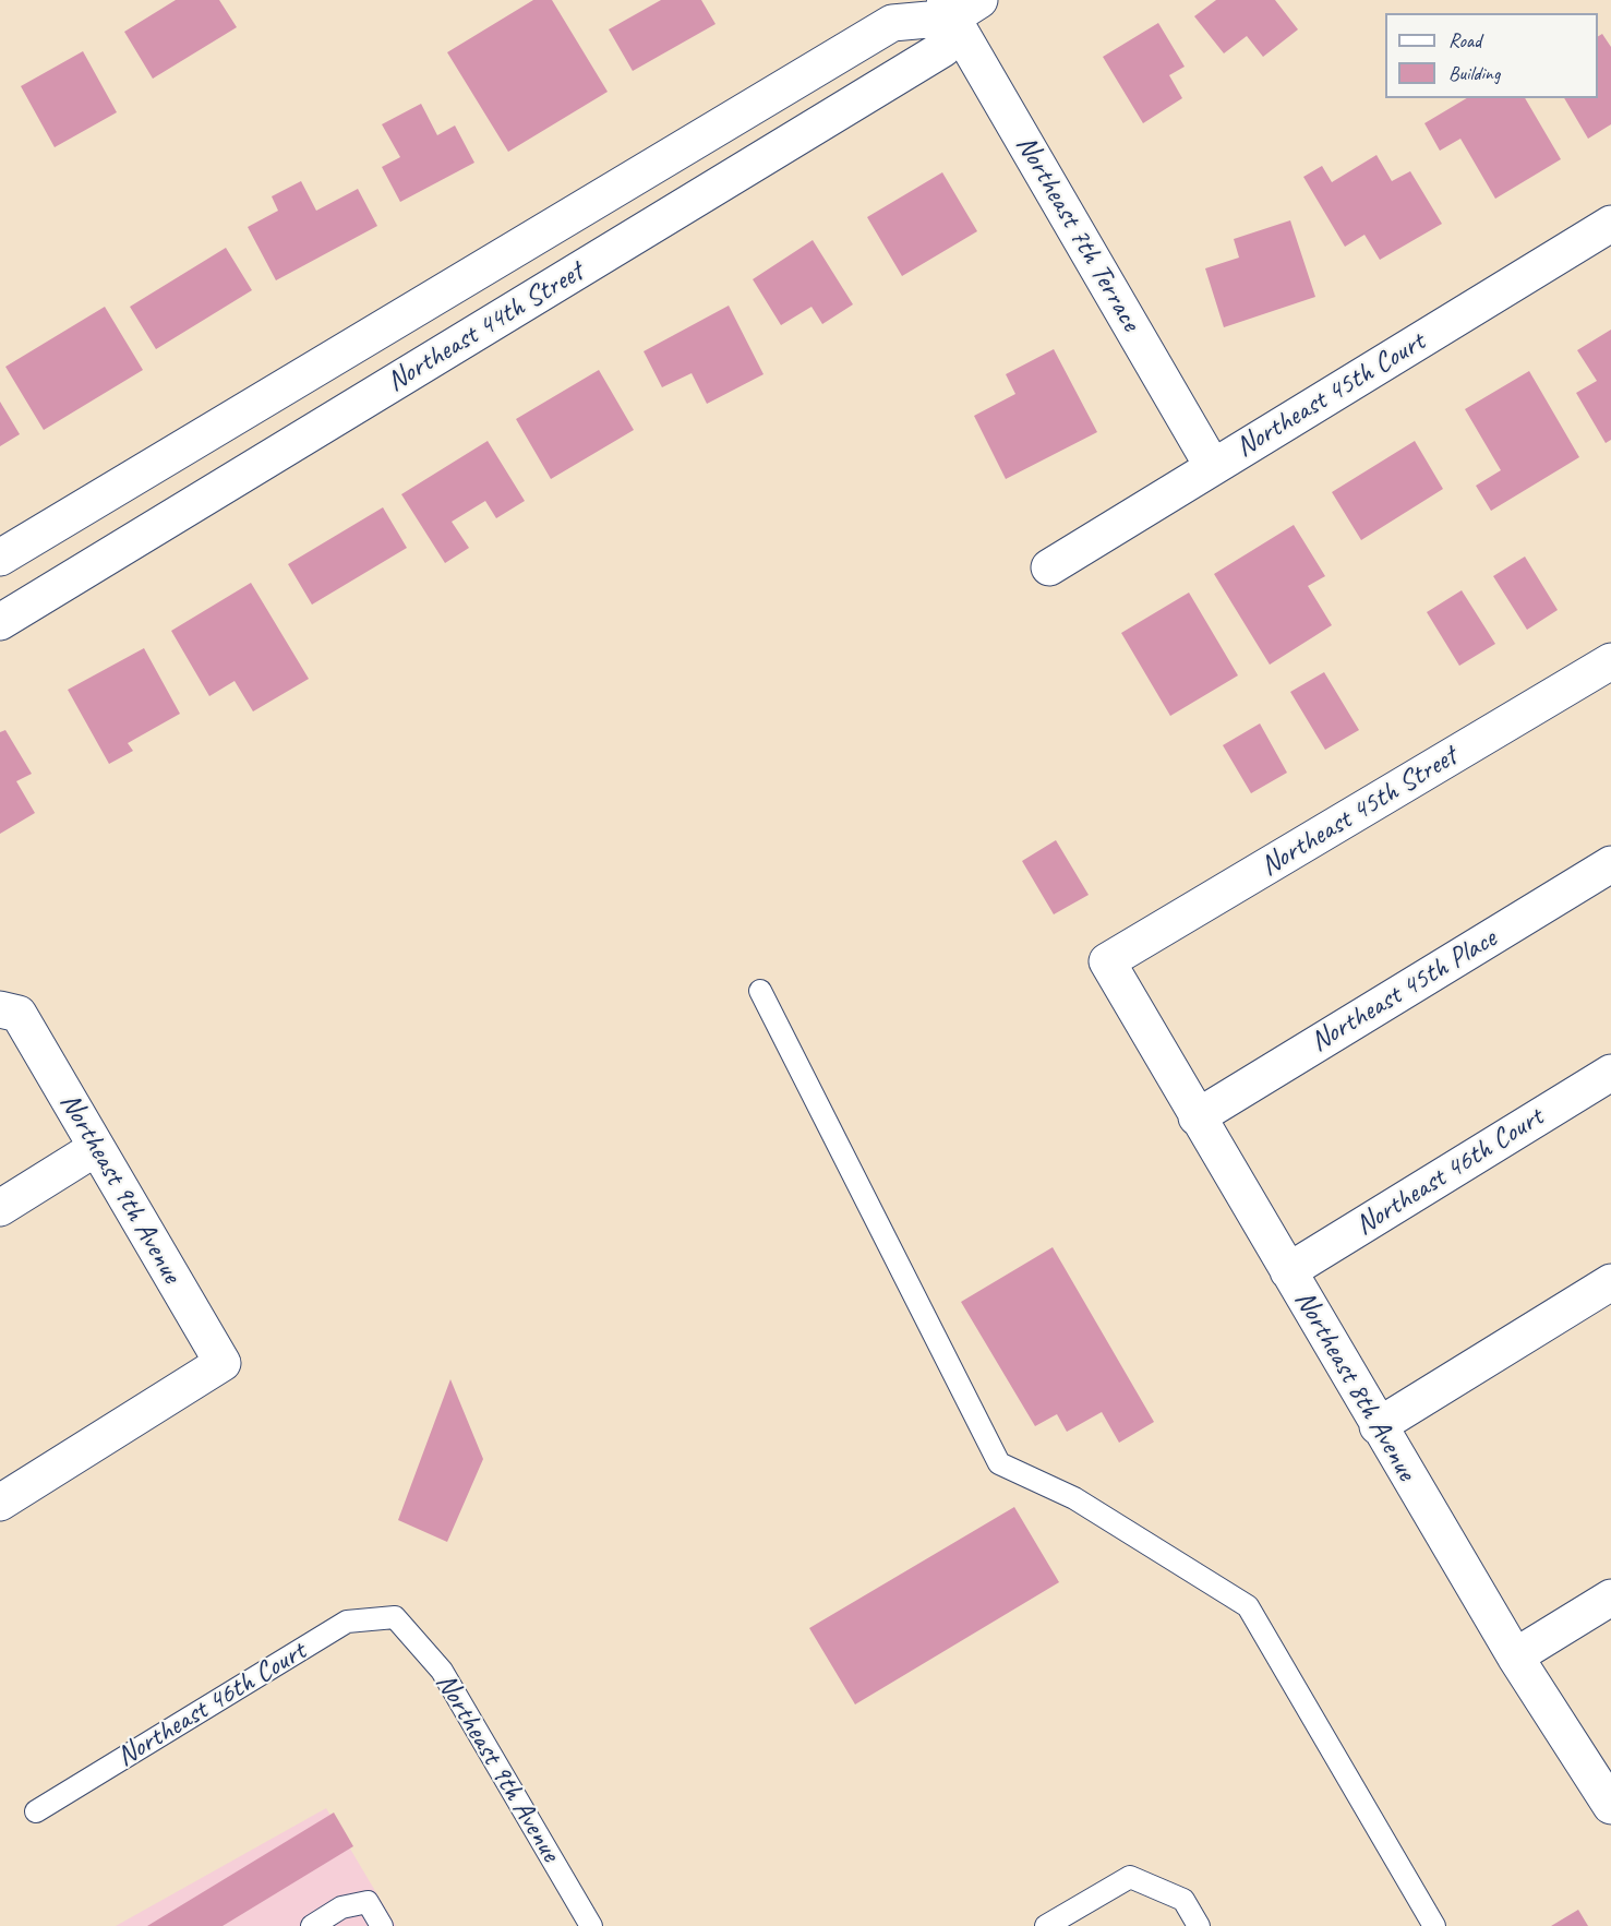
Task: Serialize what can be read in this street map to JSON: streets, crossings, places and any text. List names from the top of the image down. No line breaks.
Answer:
{"streets":{"street":["Northeast 7th Terrace","Northeast 44th Street","Northeast 45th Court","Northeast 45th Street","Northeast 45th Place","Northeast 46th Court","Northeast 9th Avenue","Northeast 8th Avenue"]},"crossings":[["Northeast 7th Terrace","Northeast 44th Street"],["Northeast 7th Terrace","Northeast 45th Court"],["Northeast 45th Street","Northeast 8th Avenue"],["Northeast 45th Place","Northeast 8th Avenue"],["Northeast 46th Court","Northeast 9th Avenue"],["Northeast 46th Court","Northeast 8th Avenue"]],"legend":["Road","Building"]}
